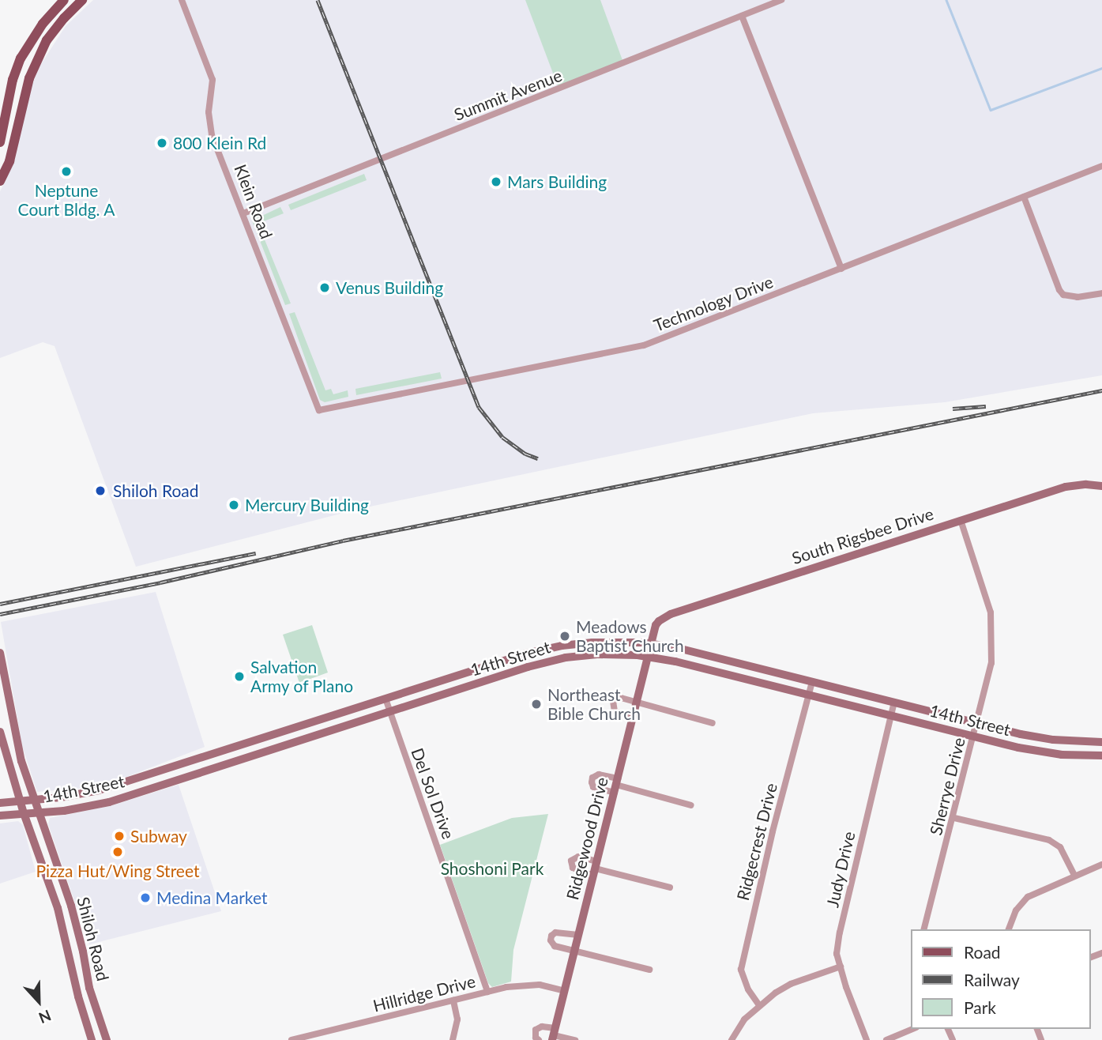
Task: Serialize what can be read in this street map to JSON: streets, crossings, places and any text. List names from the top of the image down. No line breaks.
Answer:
{"streets":{"main road":["South Rigsbee Drive","14th Street","Ridgewood Drive","Shiloh Road"],"street":["Summit Avenue","Klein Road","Technology Drive","Sherrye Drive","Del Sol Drive","Ridgecrest Drive","Judy Drive","Hillridge Drive"]},"crossings":[["Summit Avenue","Klein Road"],["Klein Road","Technology Drive"],["South Rigsbee Drive","14th Street"],["South Rigsbee Drive","Sherrye Drive"],["South Rigsbee Drive","Ridgewood Drive"],["14th Street","Sherrye Drive"],["14th Street","Del Sol Drive"],["14th Street","Ridgewood Drive"],["14th Street","Ridgecrest Drive"],["14th Street","Judy Drive"],["14th Street","Shiloh Road"],["Del Sol Drive","Hillridge Drive"],["Ridgewood Drive","Hillridge Drive"]],"parks":["Shoshoni Park"],"places":["800 Klein Rd","Neptune Court Bldg. A","Mars Building","Venus Building","Shiloh Road","Mercury Building","Meadows Baptist Church","Salvation Army of Plano","Northeast Bible Church","Subway","Pizza Hut/Wing Street","Medina Market"],"legend":["Road","Railway","Park"],"north":"bottom"}
